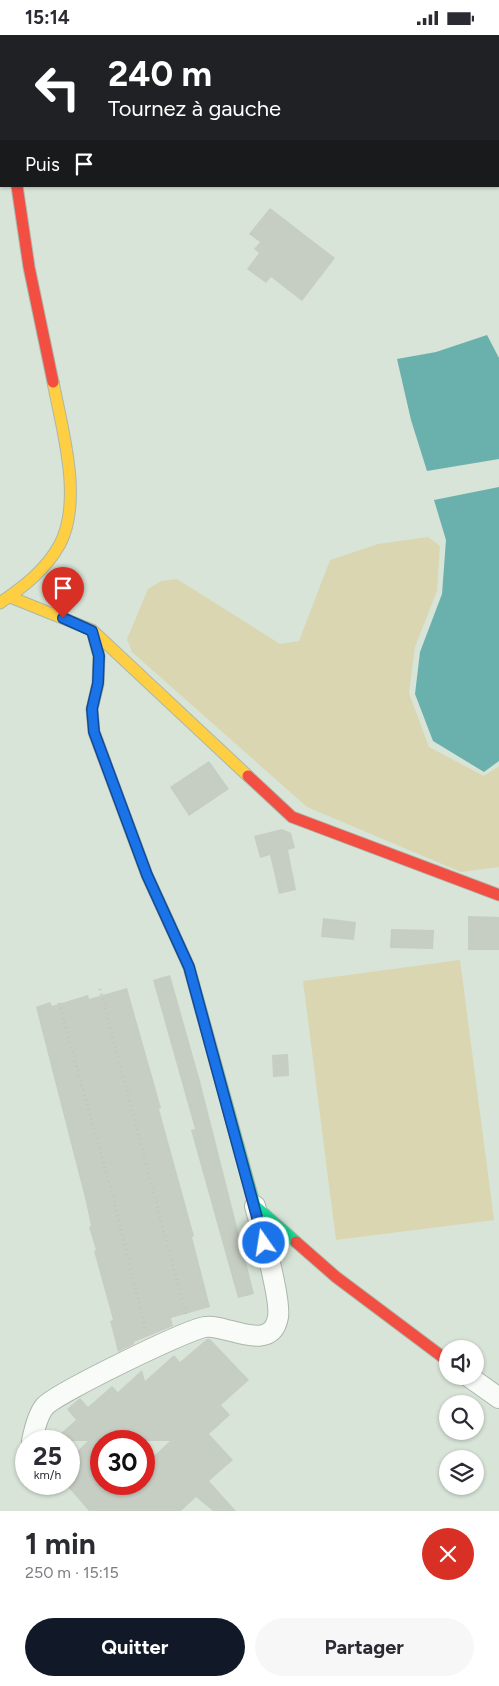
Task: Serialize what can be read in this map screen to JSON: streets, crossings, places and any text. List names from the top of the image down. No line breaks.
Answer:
{"page":{"status":"15:14","turn":["240 m","Tournez à gauche"],"then":"Puis","speed":"25 km/h","limit":"30","heading":["1 min","250 m · 15:15"],"buttons":["Quitter","Partager"]}}
